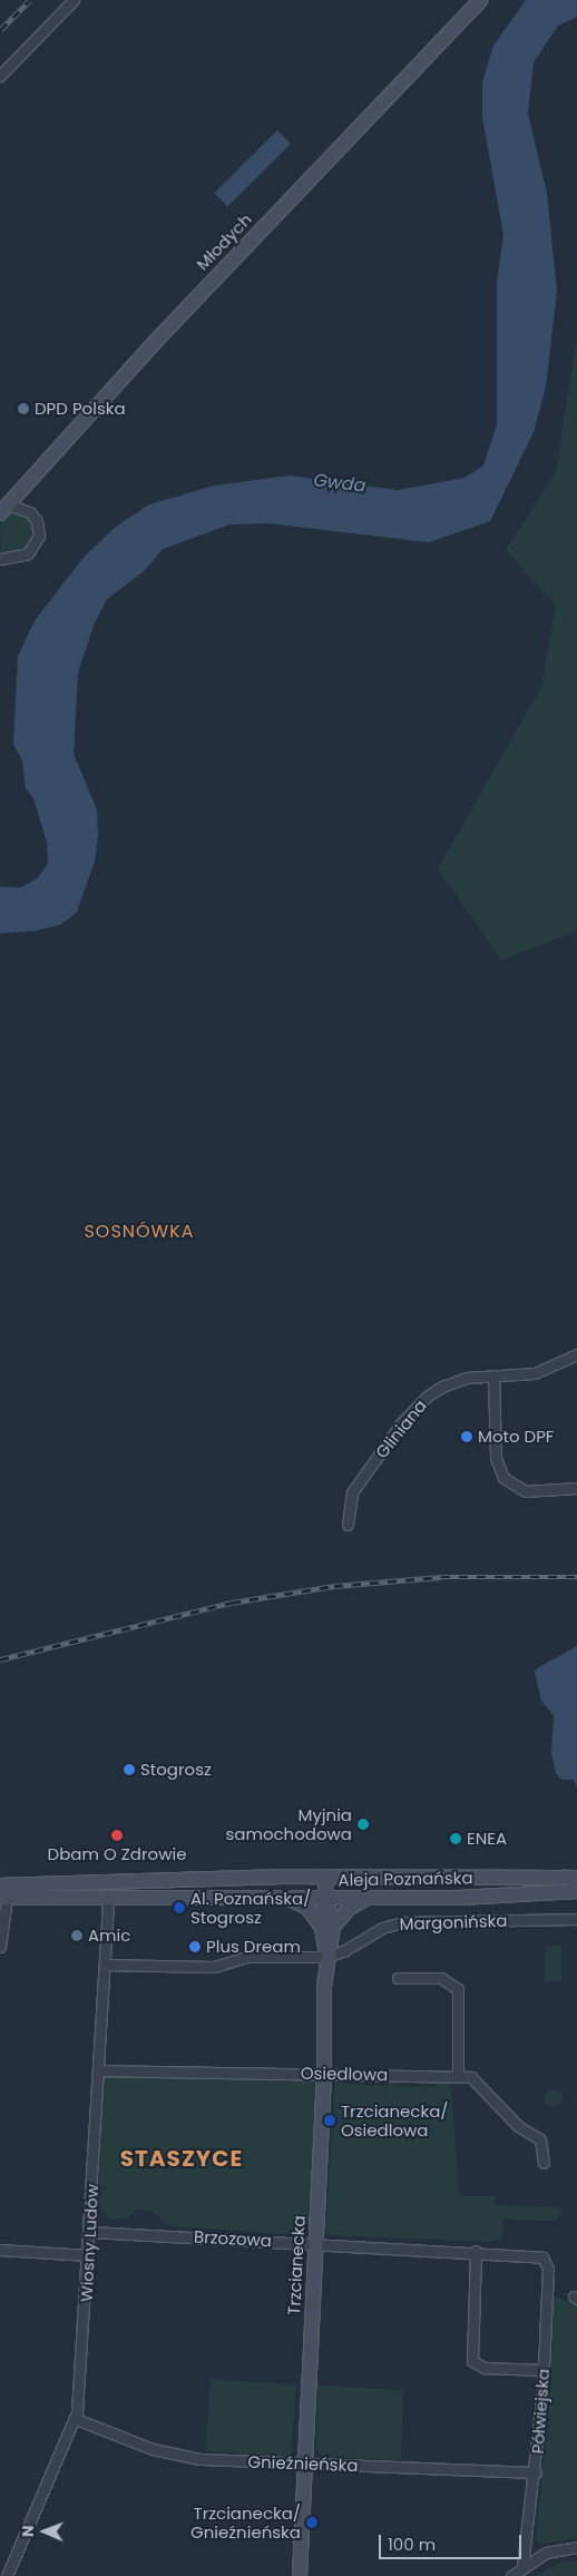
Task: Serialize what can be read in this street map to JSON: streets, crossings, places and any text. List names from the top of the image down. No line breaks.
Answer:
{"streets":{"street":["Młodych","Gliniana","Aleja Poznańska","Margonińska","Osiedlowa","Brzozowa","Wiosny Ludów","Trzcianecka","Półwiejska","Gnieźnieńska"]},"crossings":[["Aleja Poznańska","Wiosny Ludów"],["Aleja Poznańska","Trzcianecka"],["Margonińska","Wiosny Ludów"],["Margonińska","Trzcianecka"],["Osiedlowa","Wiosny Ludów"],["Osiedlowa","Trzcianecka"],["Brzozowa","Wiosny Ludów"],["Brzozowa","Trzcianecka"],["Brzozowa","Półwiejska"],["Wiosny Ludów","Gnieźnieńska"],["Trzcianecka","Gnieźnieńska"],["Półwiejska","Gnieźnieńska"]],"districts":["SOSNÓWKA","STASZYCE"],"water":["Gwda"],"places":["DPD Polska","Moto DPF","Stogrosz","Myjnia samochodowa","Dbam O Zdrowie","ENEA","Al. Poznańska/ Stogrosz","Amic","Plus Dream","Trzcianecka/ Osiedlowa","Trzcianecka/ Gnieźnieńska"],"scale_bar":"100 m","north":"left"}
